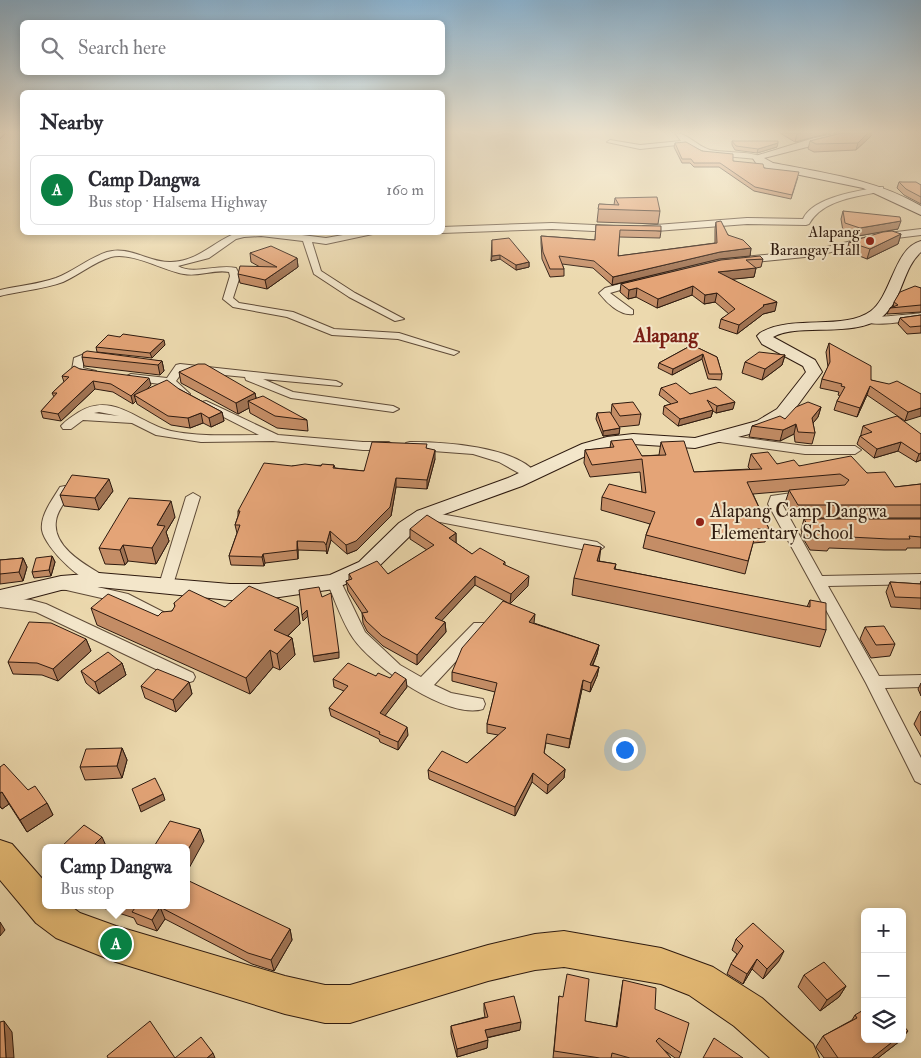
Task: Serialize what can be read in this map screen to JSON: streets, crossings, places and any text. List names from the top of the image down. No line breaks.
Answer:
{"districts":["Alapang"],"places":["Alapang Barangay Hall","Alapang Camp Dangwa Elementary School"],"page":{"search":"Search here","heading":"Nearby","list":[{"mark":"A","name":"Camp Dangwa","note":"Bus stop · Halsema Highway","value":"160 m"}],"popup":["Camp Dangwa","Bus stop"],"map_buttons":["+","−"],"pins":"A"}}
